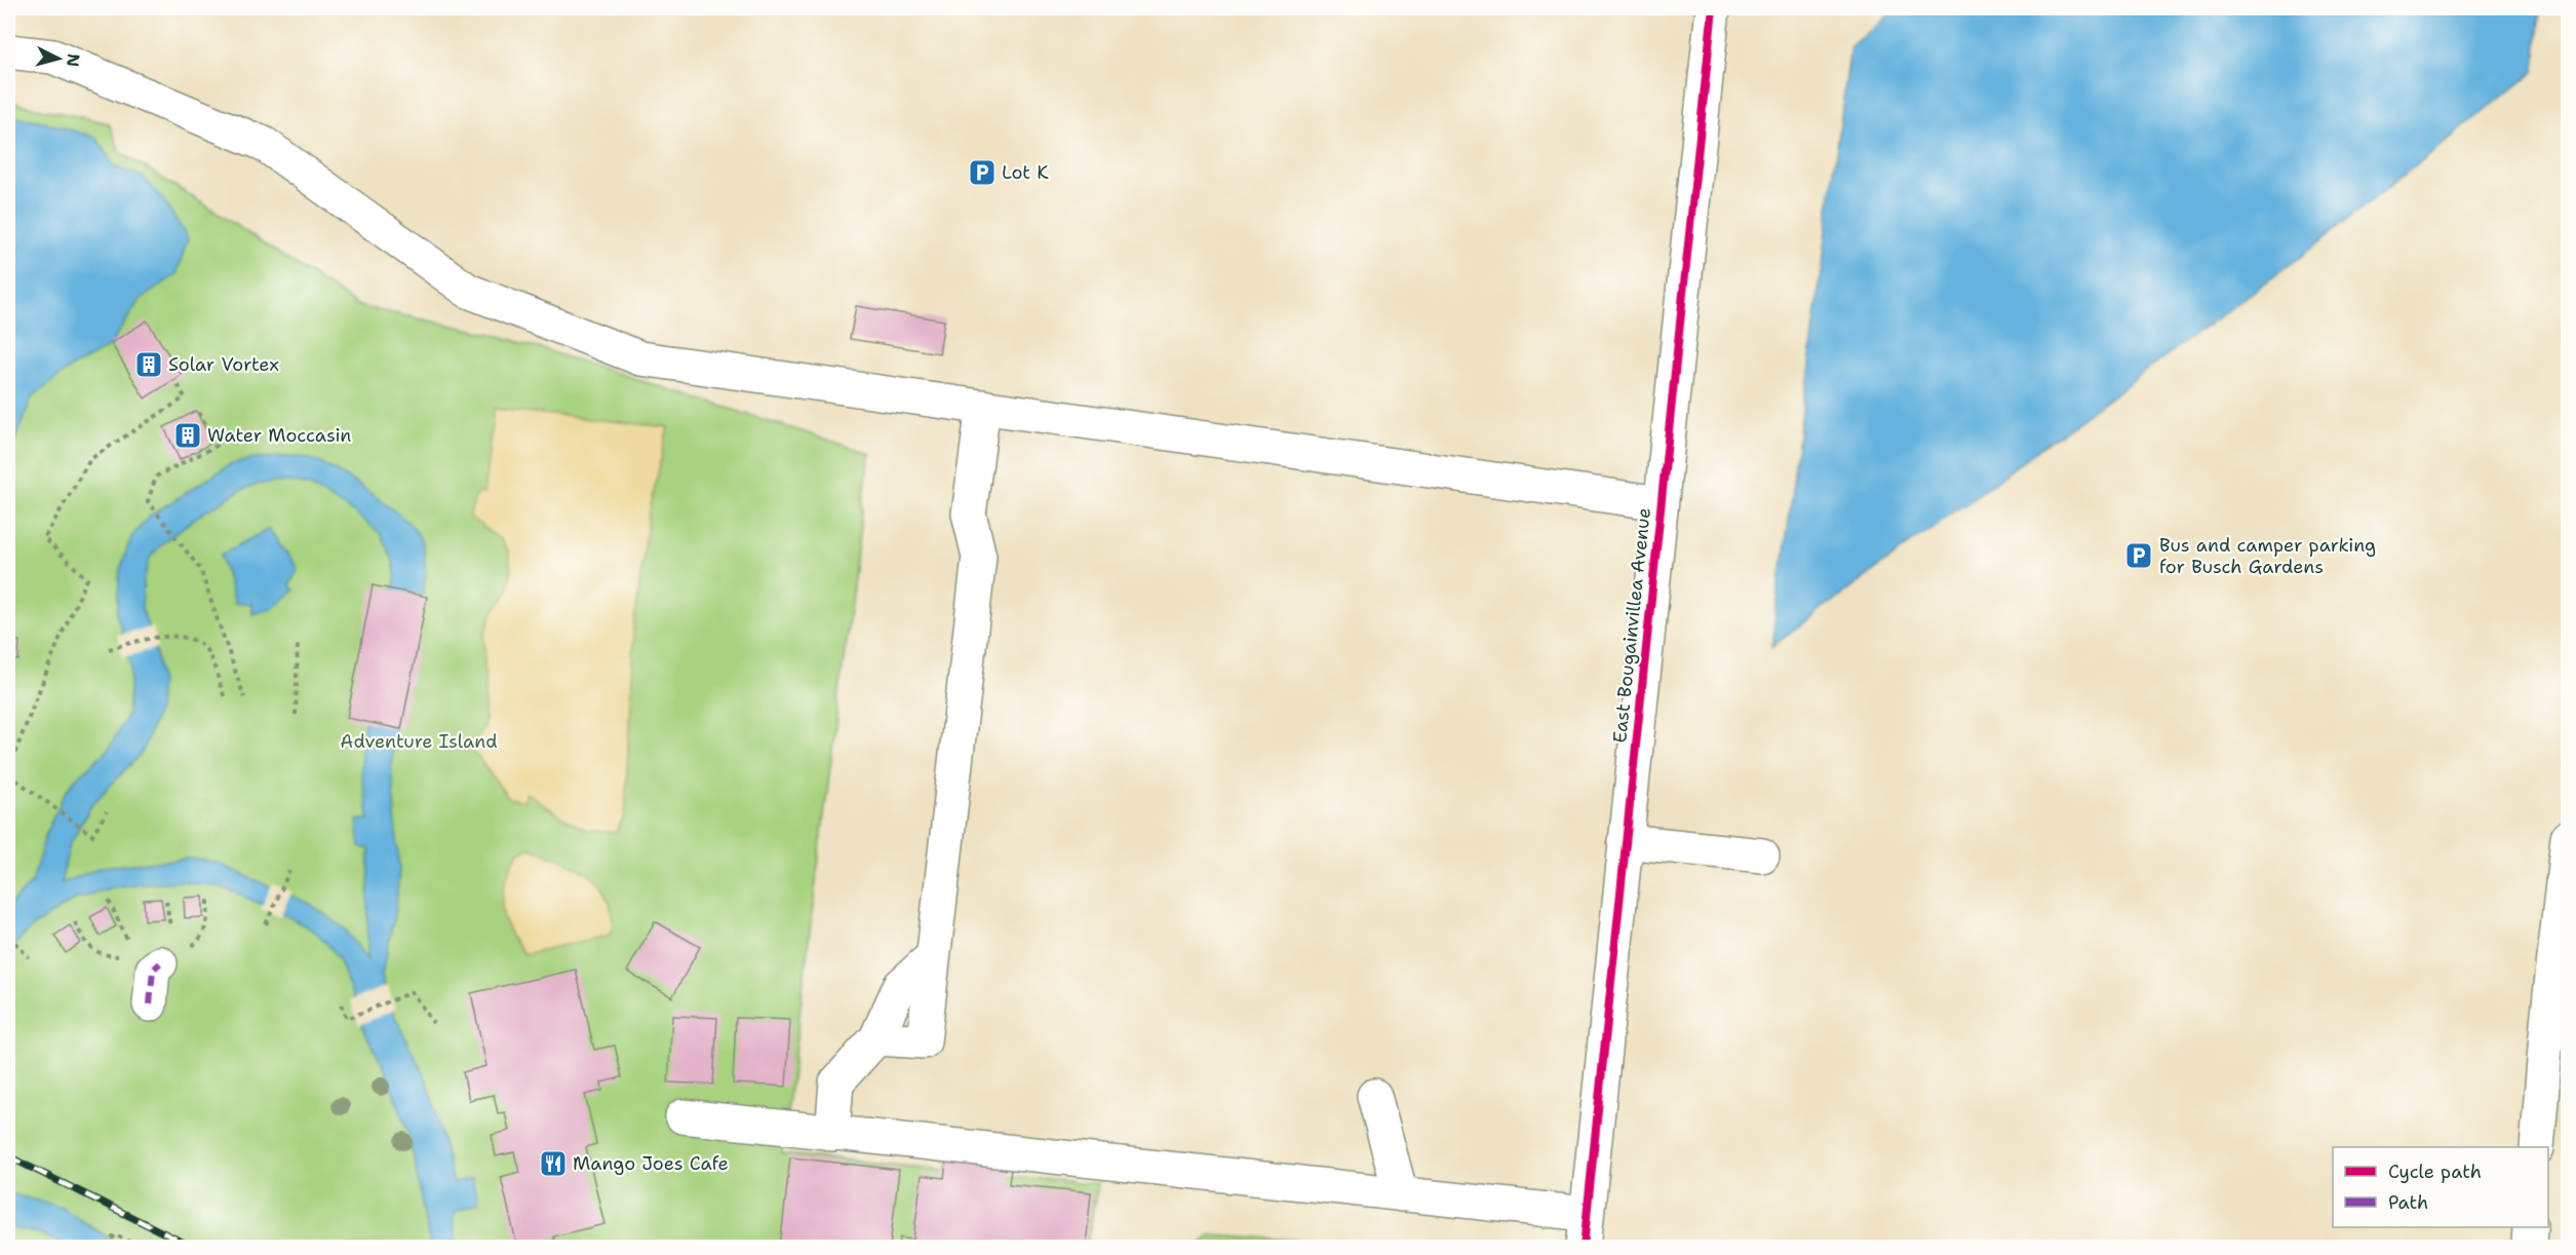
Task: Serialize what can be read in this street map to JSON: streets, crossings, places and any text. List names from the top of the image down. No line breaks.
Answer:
{"streets":{"street":["East Bougainvillea Avenue"]},"parks":["Adventure Island"],"places":{"parking":["Lot K","Bus and camper parking for Busch Gardens"],"building":["Solar Vortex","Water Moccasin"],"restaurant":["Mango Joes Cafe"]},"legend":["Cycle path","Path"],"north":"right"}
